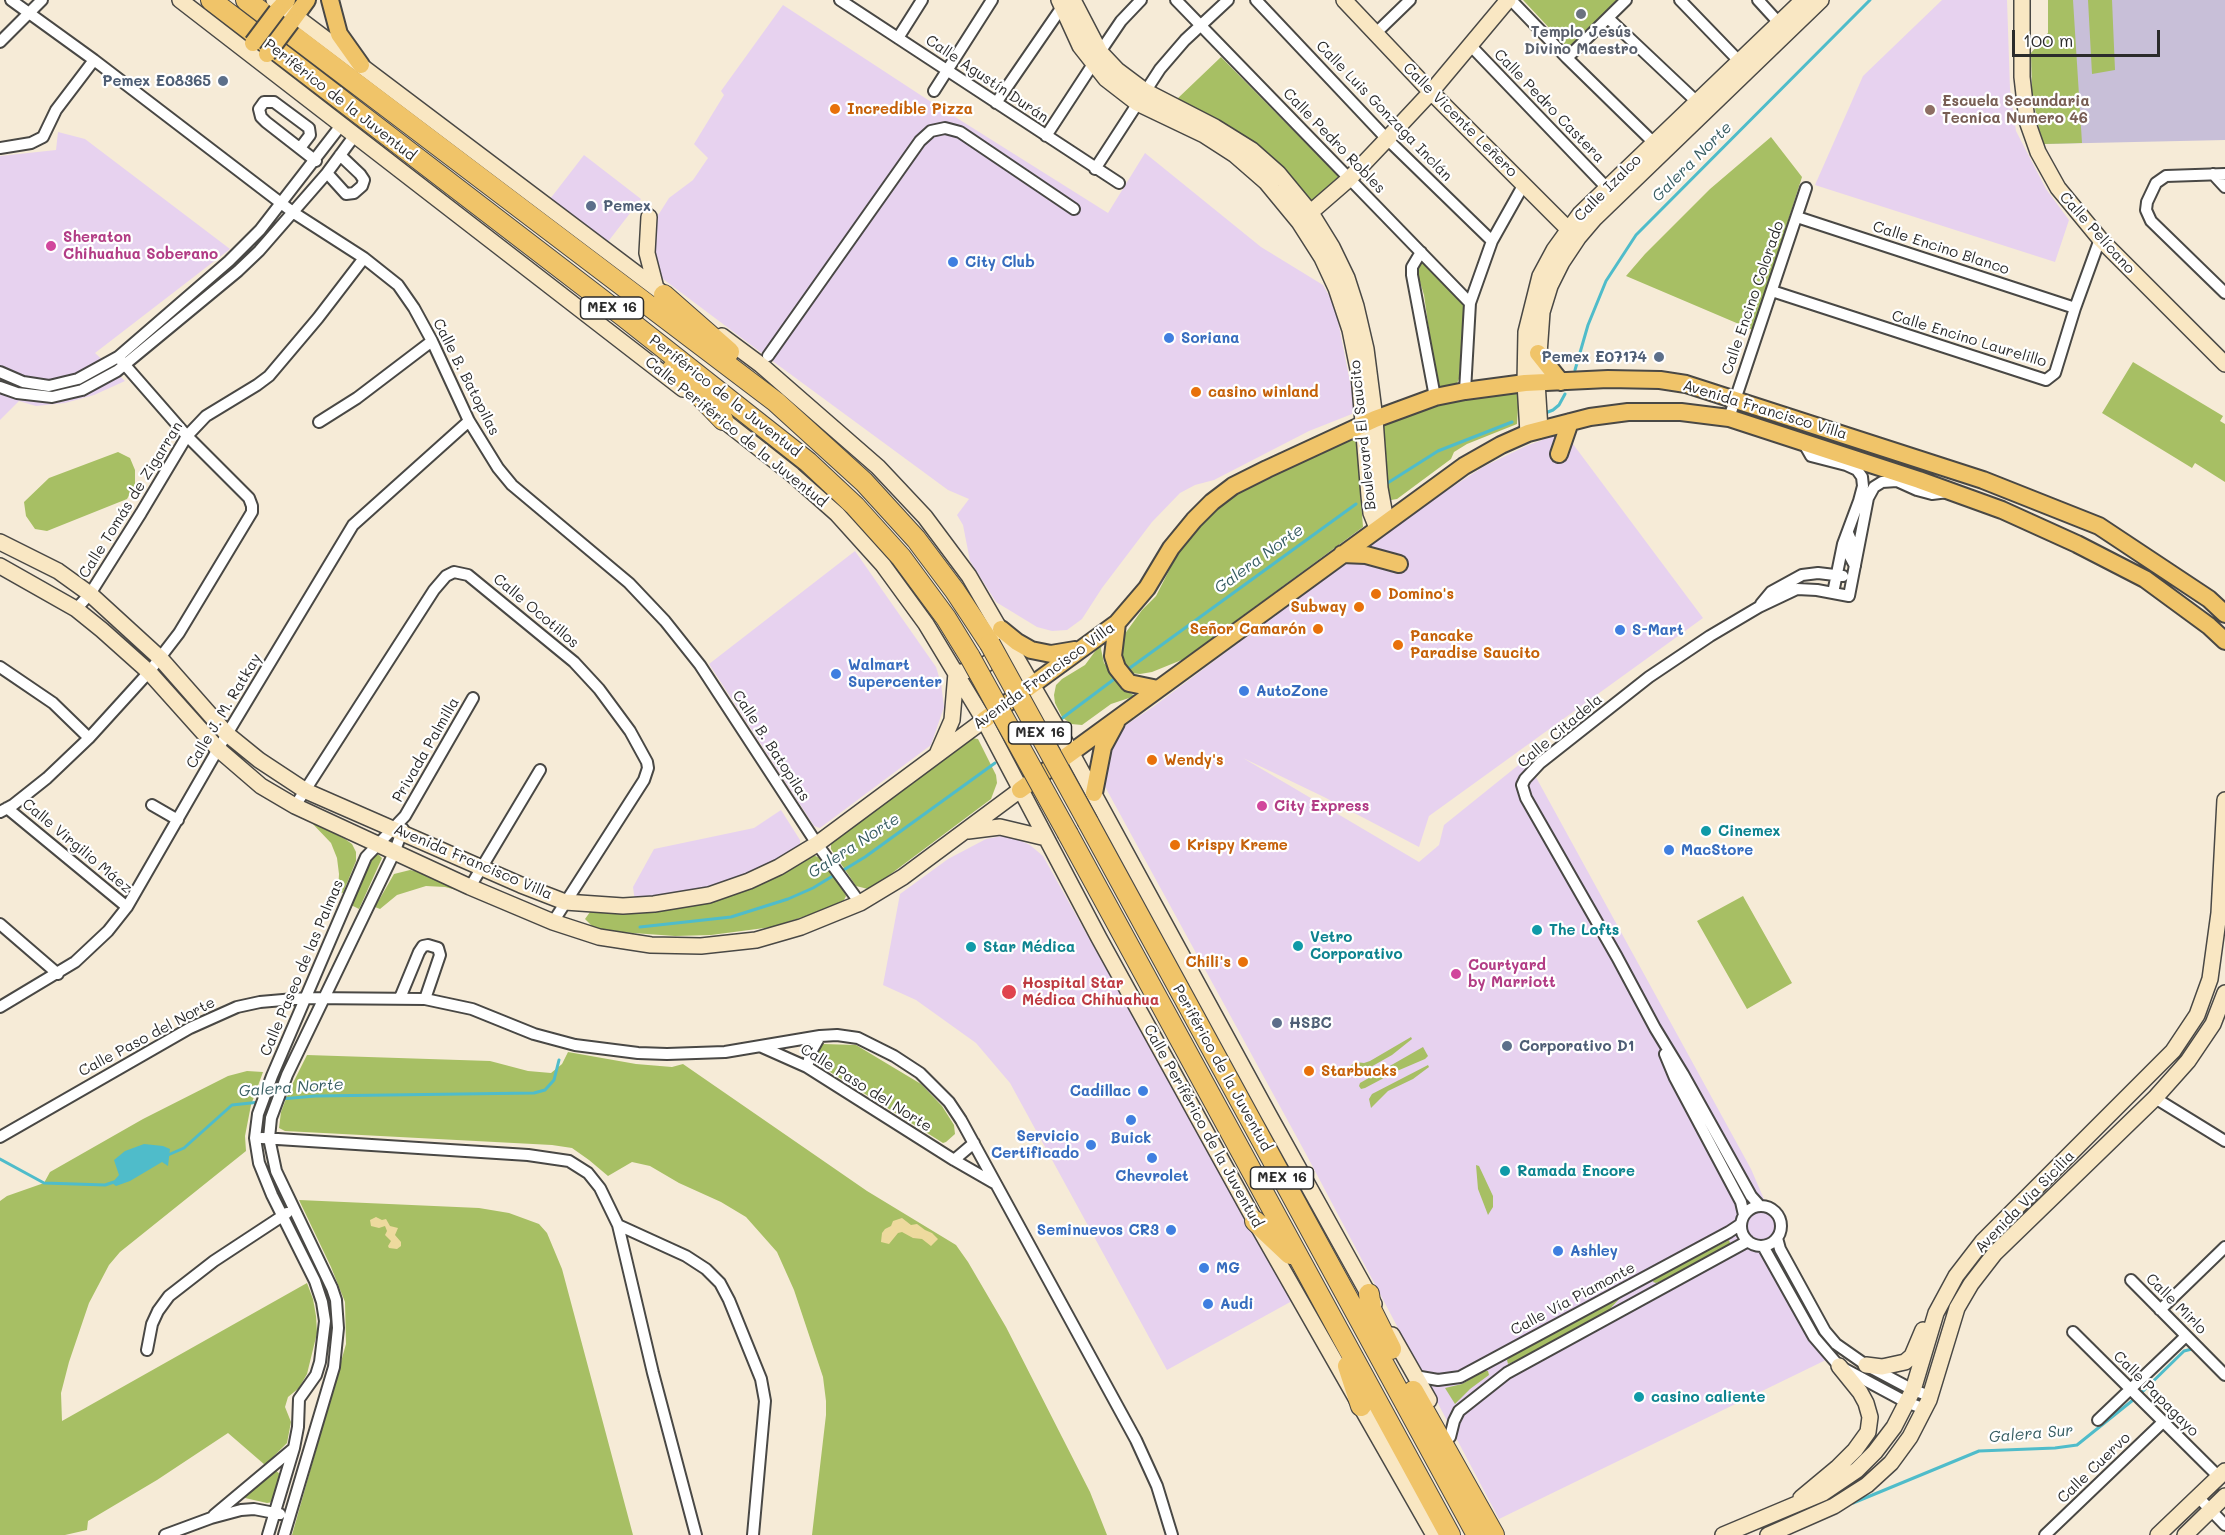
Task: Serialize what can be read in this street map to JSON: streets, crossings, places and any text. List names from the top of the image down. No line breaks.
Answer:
{"streets":{"highway":["Periférico de la Juventud","MEX 16"],"main road":["Calle Vicente Leñero","Calle Izalco","Calle Pelícano","Avenida Francisco Villa","Calle Periférico de la Juventud","Boulevard El Saucito","Avenida Via Sicilia"],"street":["Calle Agustín Durán","Calle Pedro Castera","Calle Luis Gonzaga Inclán","Calle Pedro Robles","Calle Encino Blanco","Calle Encino Colorado","Calle Encino Laurelillo","Calle B. Batopilas","Calle Tomás de Zigarran","Calle Ocotillos","Calle J. M. Ratkay","Calle Citadela","Privada Palmilla","Calle Virgilio Máez","Calle Paseo de las Palmas","Calle Paso del Norte","Calle Vía Piamonte","Calle Mirlo","Calle Papagayo","Calle Cuervo"]},"crossings":[["Calle Pedro Castera","Calle Izalco"],["Calle Vicente Leñero","Calle Izalco"],["Calle Izalco","Avenida Francisco Villa"],["Calle Pelícano","Calle Encino Laurelillo"],["Calle Encino Blanco","Calle Encino Colorado"],["Calle Encino Blanco","Calle Encino Laurelillo"],["Calle Encino Colorado","Calle Encino Laurelillo"],["Calle Encino Colorado","Avenida Francisco Villa"],["Calle B. Batopilas","Avenida Francisco Villa"],["Calle B. Batopilas","Calle Tomás de Zigarran"],["Calle B. Batopilas","Calle J. M. Ratkay"],["Avenida Francisco Villa","Calle Periférico de la Juventud"],["Avenida Francisco Villa","Boulevard El Saucito"],["Avenida Francisco Villa","Calle Tomás de Zigarran"],["Avenida Francisco Villa","Calle Ocotillos"],["Avenida Francisco Villa","Calle J. M. Ratkay"],["Avenida Francisco Villa","Privada Palmilla"],["Avenida Francisco Villa","Calle Paseo de las Palmas"],["Calle J. M. Ratkay","Calle Virgilio Máez"],["Calle Citadela","Calle Vía Piamonte"],["Privada Palmilla","Calle Paseo de las Palmas"],["Calle Paseo de las Palmas","Calle Paso del Norte"],["Calle Papagayo","Calle Cuervo"]],"water":["Galera Norte","Galera Sur"],"places":["Templo Jesús Divino Maestro","Pemex E08365","Incredible Pizza","Escuela Secundaria Tecnica Numero 46","Pemex","Sheraton Chihuahua Soberano","City Club","Soriana","Pemex E07174","casino winland","Domino's","Subway","Señor Camarón","S-Mart","Pancake Paradise Saucito","Walmart Supercenter","AutoZone","Wendy's","City Express","Cinemex","Krispy Kreme","MacStore","The Lofts","Vetro Corporativo","Star Médica","Chili's","Courtyard by Marriott","Hospital Star Médica Chihuahua","HSBC","Corporativo D1","Starbucks","Cadillac","Buick","Servicio Certificado","Chevrolet","Ramada Encore","Seminuevos CR3","Ashley","MG","Audi","casino caliente"],"scale_bar":"100 m"}
